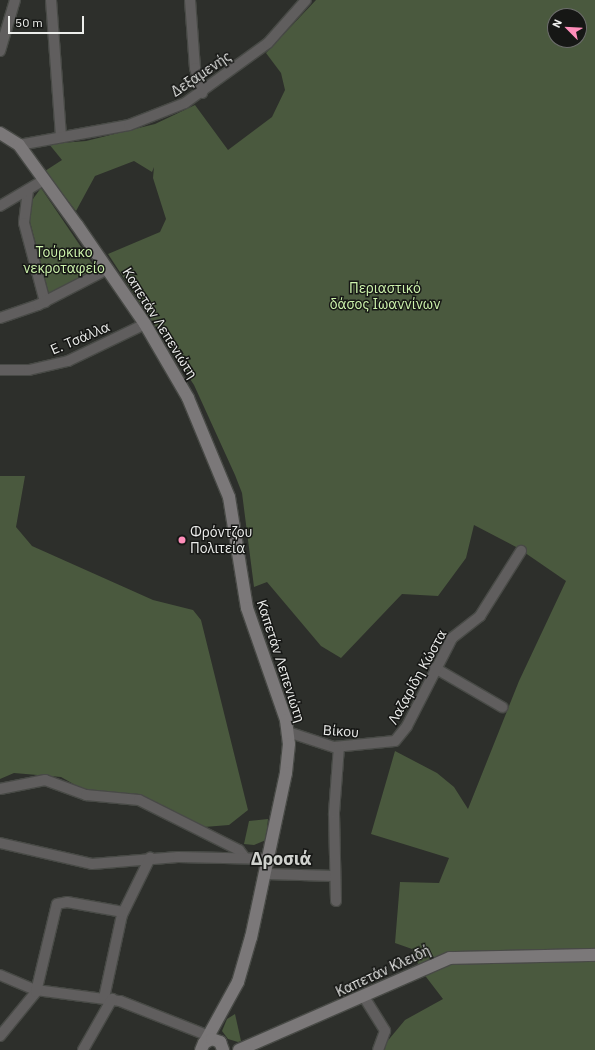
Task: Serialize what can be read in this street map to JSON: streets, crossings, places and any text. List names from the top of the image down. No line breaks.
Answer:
{"streets":{"street":["Δεξαμενής","Καπετάν Λεπενιώτη","Ε. Τσάλλα","Λαζαρίδη Κώστα","Βίκου","Καπετάν Κλειδή"]},"crossings":[["Δεξαμενής","Καπετάν Λεπενιώτη"],["Καπετάν Λεπενιώτη","Ε. Τσάλλα"],["Καπετάν Λεπενιώτη","Βίκου"],["Λαζαρίδη Κώστα","Βίκου"]],"districts":["Δροσιά"],"parks":["Τούρκικο νεκροταφείο","Περιαστικό δάσος Ιωαννίνων"],"places":["Φρόντζου Πολιτεία"],"scale_bar":"50 m","north":"top left"}
